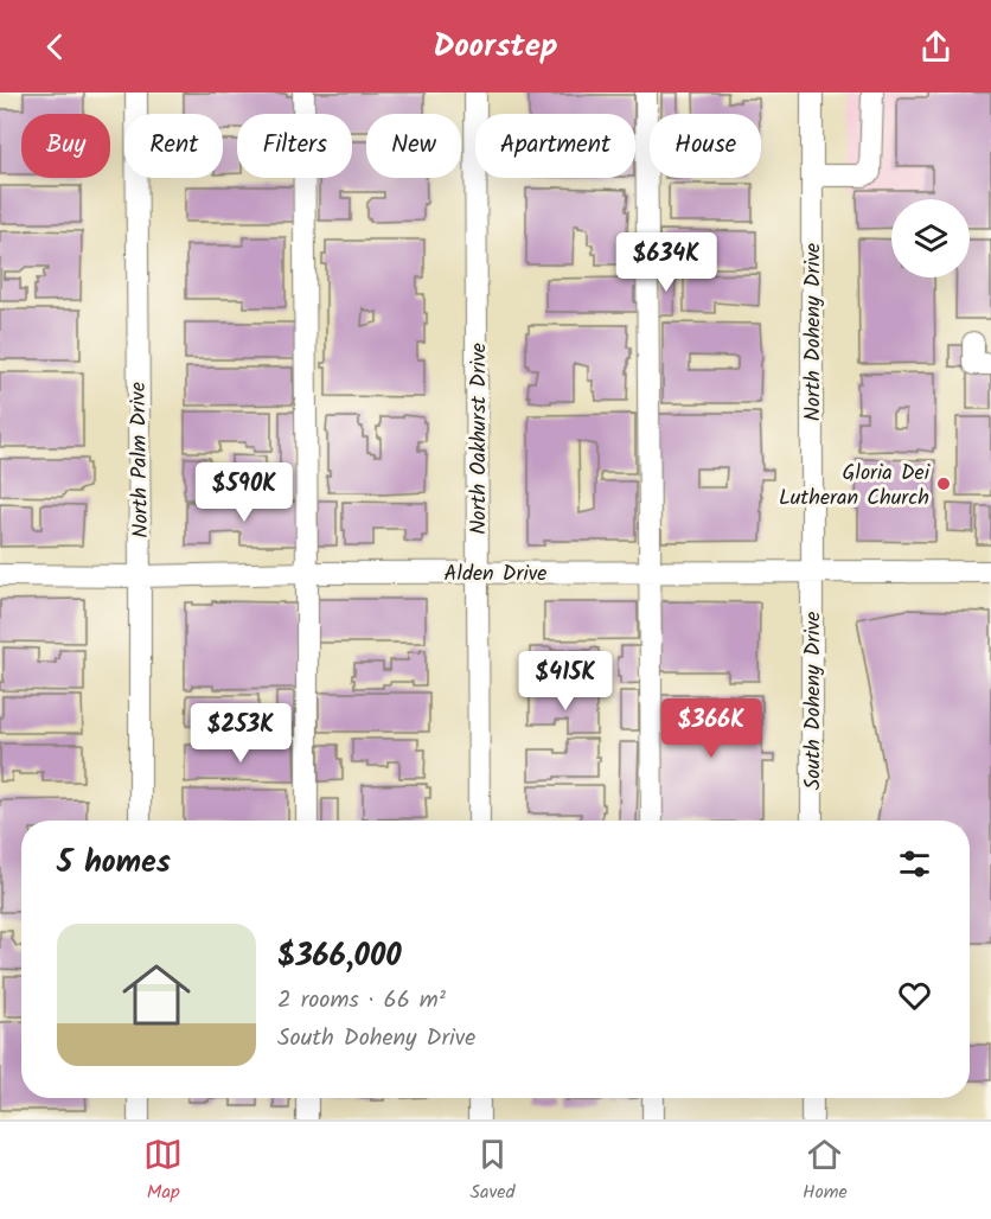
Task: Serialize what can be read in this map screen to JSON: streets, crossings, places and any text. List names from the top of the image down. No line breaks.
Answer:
{"streets":{"street":["North Doheny Drive","North Oakhurst Drive","North Palm Drive","Alden Drive","South Doheny Drive"]},"crossings":[["North Doheny Drive","Alden Drive"],["North Doheny Drive","South Doheny Drive"],["North Oakhurst Drive","Alden Drive"],["North Palm Drive","Alden Drive"],["Alden Drive","South Doheny Drive"]],"places":["Gloria Dei Lutheran Church"],"page":{"header":"Doorstep","chip":["Buy","Rent","Filters","New","Apartment","House"],"price":["$634K","$590K","$415K","$366K","$253K"],"heading":"5 homes","list":[{"name":"$366,000","note":"2 rooms · 66 m² · South Doheny Drive"}],"tabs":["Map","Saved","Home"]}}
